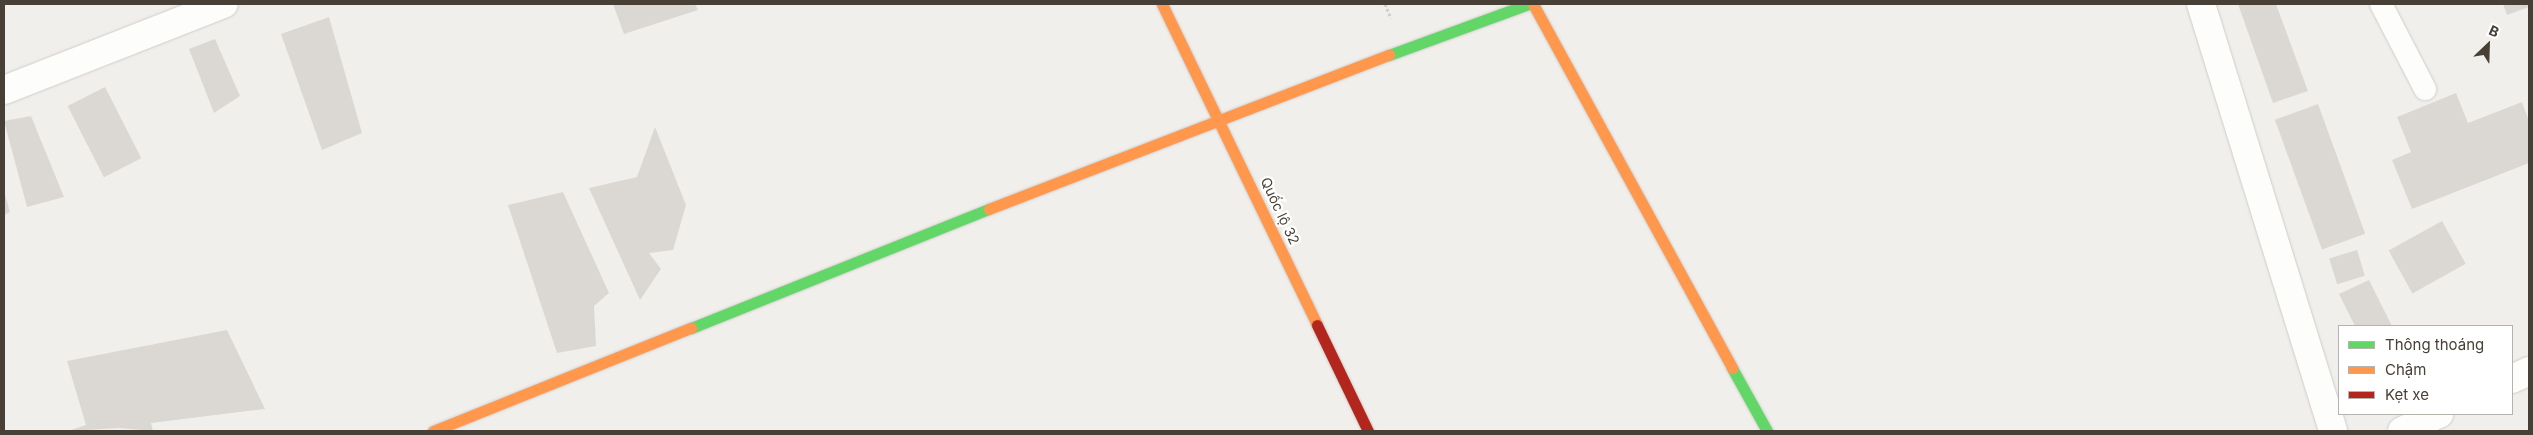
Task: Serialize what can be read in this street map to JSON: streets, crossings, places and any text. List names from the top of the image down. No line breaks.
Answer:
{"streets":{"main road":["Quốc lộ 32"]},"legend":["Thông thoáng","Chậm","Kẹt xe"],"north":"top right"}
